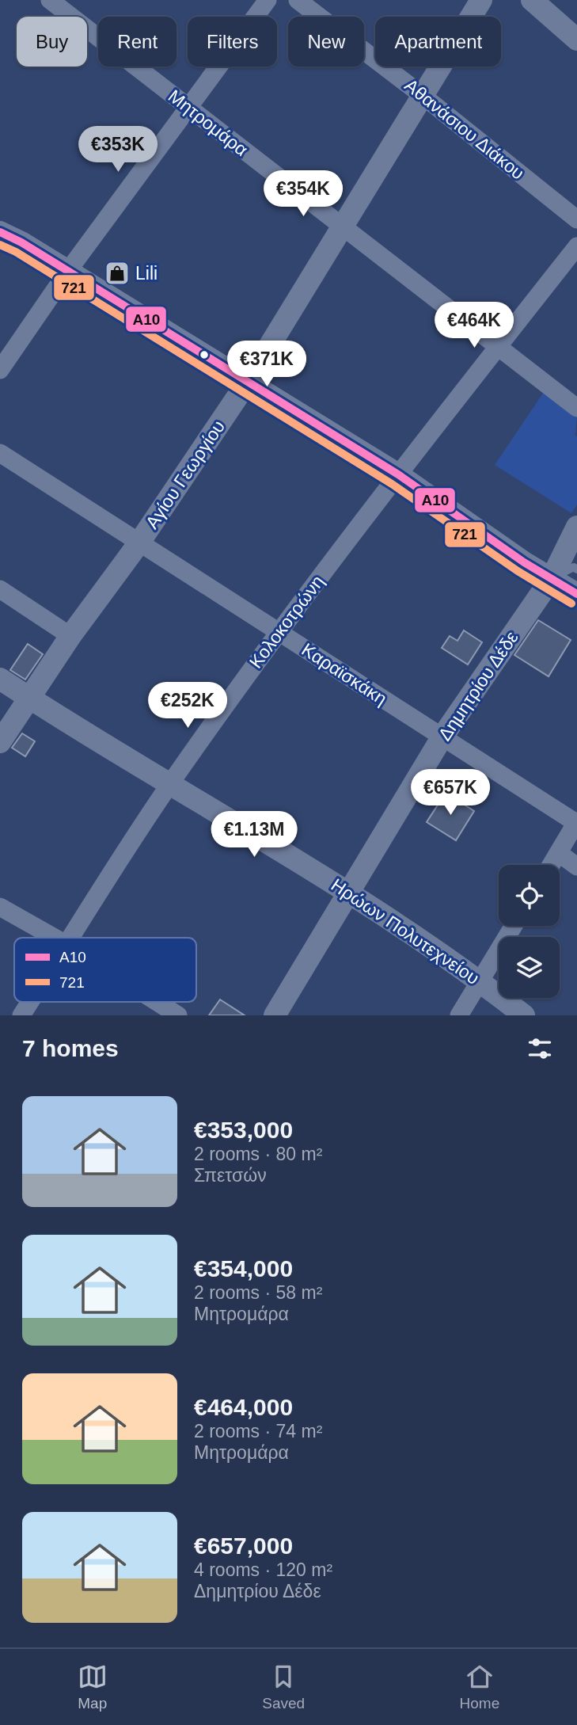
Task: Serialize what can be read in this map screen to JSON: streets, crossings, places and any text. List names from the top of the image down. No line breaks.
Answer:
{"streets":{"street":["Μητρομάρα","Αθανάσιου Διάκου","Αγίου Γεωργίου","Κολοκοτρώνη","Καραϊσκάκη","Δημητρίου Δέδε","Ηρώων Πολυτεχνείου"]},"crossings":[["Μητρομάρα","Αγίου Γεωργίου"],["Μητρομάρα","Κολοκοτρώνη"],["Αθανάσιου Διάκου","Αγίου Γεωργίου"],["Αγίου Γεωργίου","Καραϊσκάκη"],["Αγίου Γεωργίου","Ηρώων Πολυτεχνείου"],["Κολοκοτρώνη","Καραϊσκάκη"],["Κολοκοτρώνη","Ηρώων Πολυτεχνείου"],["Καραϊσκάκη","Δημητρίου Δέδε"],["Δημητρίου Δέδε","Ηρώων Πολυτεχνείου"]],"places":{"shop":["Lili"]},"lines":["transit line Α10","transit line 721"],"legend":["Α10","721"],"page":{"chip":["Buy","Rent","Filters","New","Apartment"],"price":["€353K","€354K","€464K","€371K","€252K","€657K","€1.13M"],"heading":"7 homes","list":[{"name":"€353,000","note":"2 rooms · 80 m² · Σπετσών"},{"name":"€354,000","note":"2 rooms · 58 m² · Μητρομάρα"},{"name":"€464,000","note":"2 rooms · 74 m² · Μητρομάρα"},{"name":"€657,000","note":"4 rooms · 120 m² · Δημητρίου Δέδε"}],"tabs":["Map","Saved","Home"]}}
